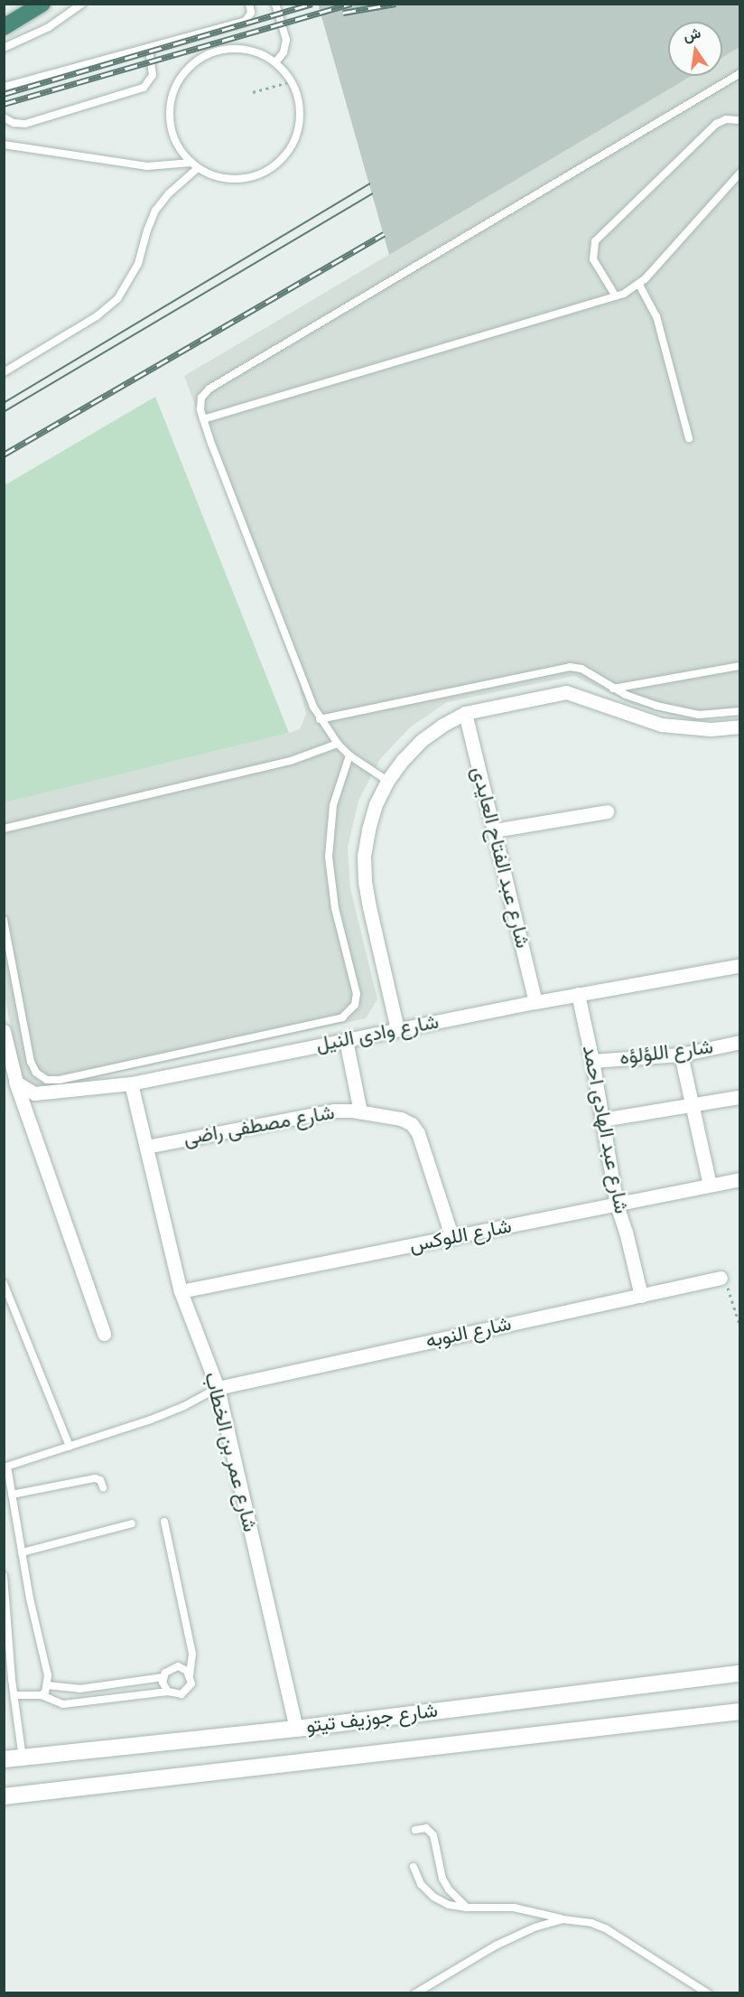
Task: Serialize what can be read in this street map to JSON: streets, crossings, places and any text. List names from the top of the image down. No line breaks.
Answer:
{"streets":{"main road":["شارع جوزيف تيتو"],"street":["شارع عبد الفتاح العايدى","شارع وادى النيل","شارع اللؤلؤه","شارع مصطفى راضى","شارع عبد الهادى احمد","شارع اللوكس","شارع النوبه","شارع عمر بن الخطاب"]},"crossings":[["شارع عبد الفتاح العايدى","شارع وادى النيل"],["شارع وادى النيل","شارع عبد الهادى احمد"],["شارع وادى النيل","شارع عمر بن الخطاب"],["شارع اللؤلؤه","شارع عبد الهادى احمد"],["شارع مصطفى راضى","شارع اللوكس"],["شارع مصطفى راضى","شارع عمر بن الخطاب"],["شارع عبد الهادى احمد","شارع اللوكس"],["شارع عبد الهادى احمد","شارع النوبه"],["شارع اللوكس","شارع عمر بن الخطاب"],["شارع النوبه","شارع عمر بن الخطاب"],["شارع عمر بن الخطاب","شارع جوزيف تيتو"]],"north":"top"}
